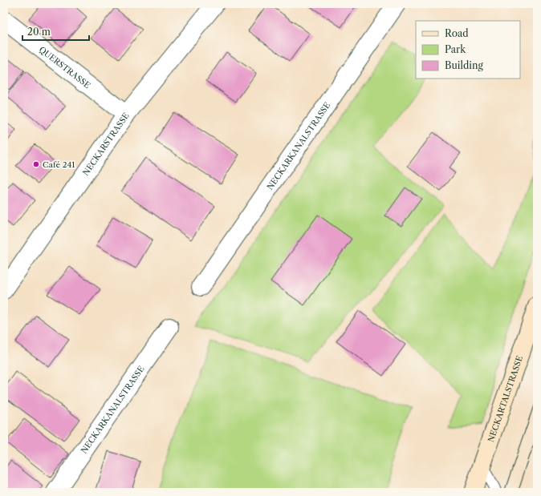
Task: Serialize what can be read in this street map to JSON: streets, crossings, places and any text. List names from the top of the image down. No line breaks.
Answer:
{"streets":{"main road":["NECKARTALSTRASSE"],"street":["QUERSTRASSE","NECKARSTRASSE","NECKARKANALSTRASSE"]},"crossings":[["QUERSTRASSE","NECKARSTRASSE"]],"places":["Café 241"],"legend":["Road","Park","Building"],"scale_bar":"20 m"}
